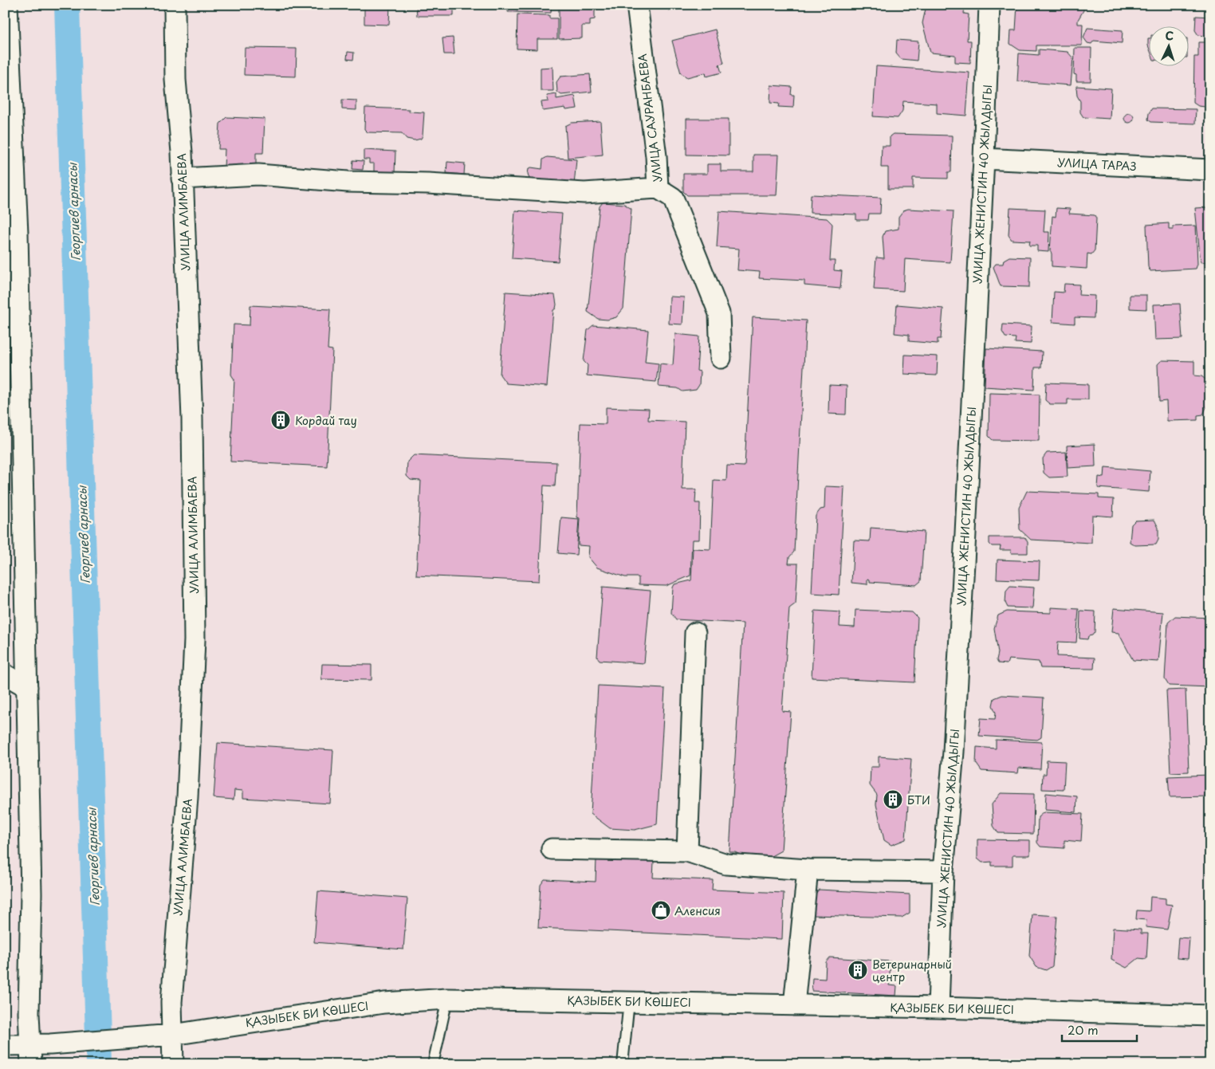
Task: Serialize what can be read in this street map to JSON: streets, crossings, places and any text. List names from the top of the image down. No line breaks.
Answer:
{"streets":{"street":["УЛИЦА САУРАНБАЕВА","УЛИЦА ТАРАЗ","УЛИЦА ЖЕНИСТИН 40 ЖЫЛДЫГЫ","УЛИЦА АЛИМБАЕВА","ҚАЗЫБЕК БИ КӨШЕСІ"]},"crossings":[["УЛИЦА ТАРАЗ","УЛИЦА ЖЕНИСТИН 40 ЖЫЛДЫГЫ"],["УЛИЦА ЖЕНИСТИН 40 ЖЫЛДЫГЫ","ҚАЗЫБЕК БИ КӨШЕСІ"],["УЛИЦА АЛИМБАЕВА","ҚАЗЫБЕК БИ КӨШЕСІ"]],"water":["Георгиев арнасы"],"places":{"building":["Кордай тау","БТИ","Ветеринарный центр"],"shop":["Аленсия"]},"scale_bar":"20 m","north":"top"}
